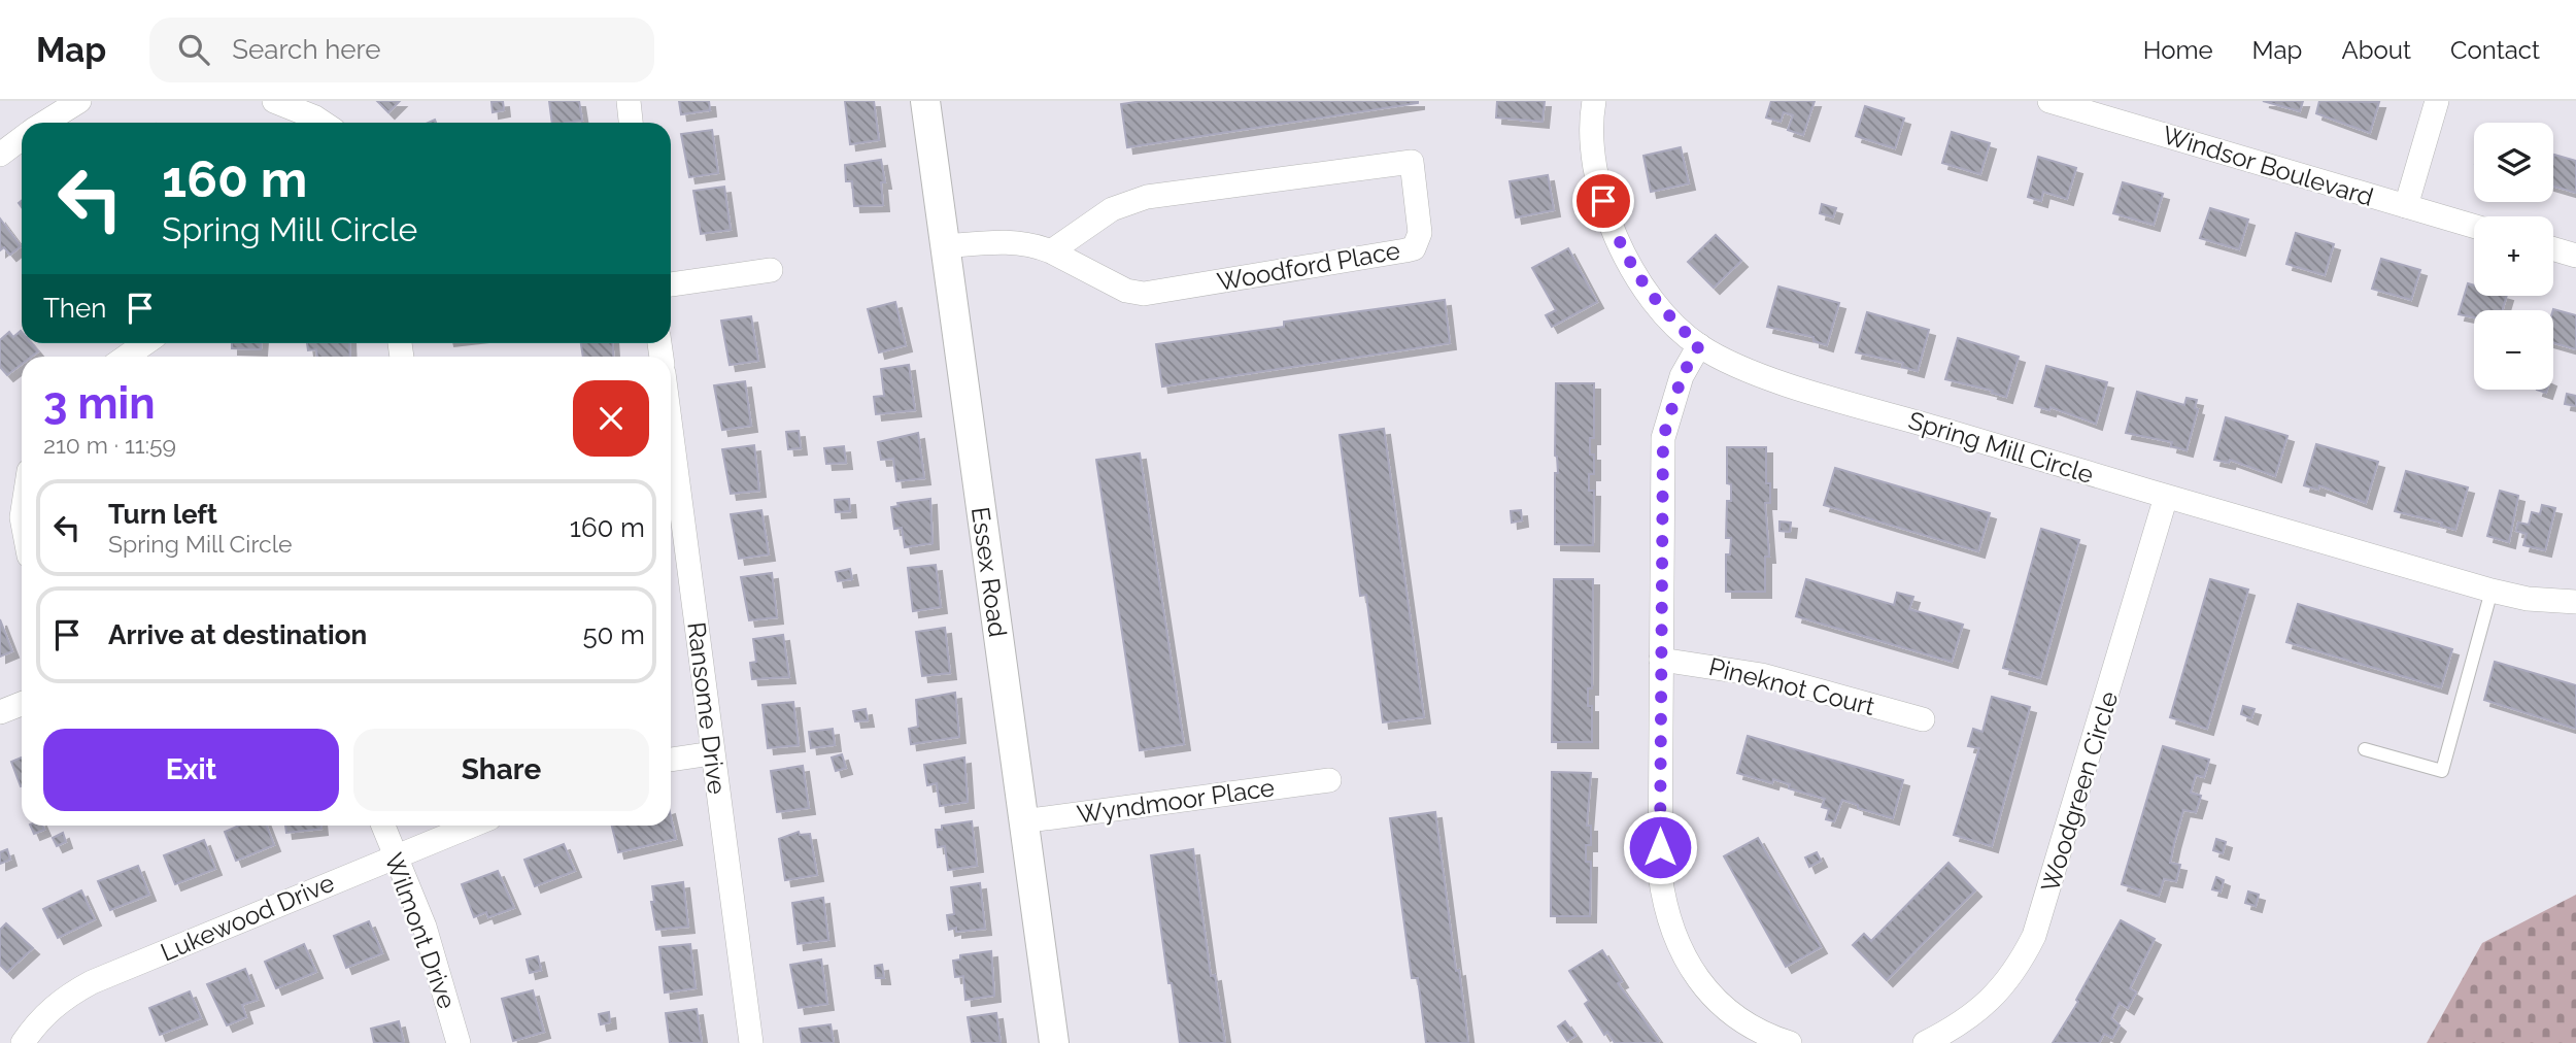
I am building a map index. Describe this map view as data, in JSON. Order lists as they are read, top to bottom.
{
  "streets": {
    "street": [
      "Windsor Boulevard",
      "Woodford Place",
      "Spring Mill Circle",
      "Essex Road",
      "Pineknot Court",
      "Ransome Drive",
      "Woodgreen Circle",
      "Wyndmoor Place",
      "Lukewood Drive",
      "Wilmont Drive"
    ]
  },
  "crossings": [
    ["Woodford Place", "Essex Road"],
    ["Spring Mill Circle", "Woodgreen Circle"],
    ["Essex Road", "Wyndmoor Place"],
    ["Lukewood Drive", "Wilmont Drive"]
  ],
  "page": {
    "header": "Map",
    "search": "Search here",
    "nav": [
      "Home",
      "Map",
      "About",
      "Contact"
    ],
    "map_buttons": ["+", "−"],
    "turn": ["160 m", "Spring Mill Circle"],
    "then": "Then",
    "heading": ["3 min", "210 m · 11:59"],
    "list": [
      {
        "name": "Turn left",
        "note": "Spring Mill Circle",
        "value": "160 m"
      },
      {
        "name": "Arrive at destination",
        "value": "50 m"
      }
    ],
    "buttons": ["Exit", "Share"]
  }
}
